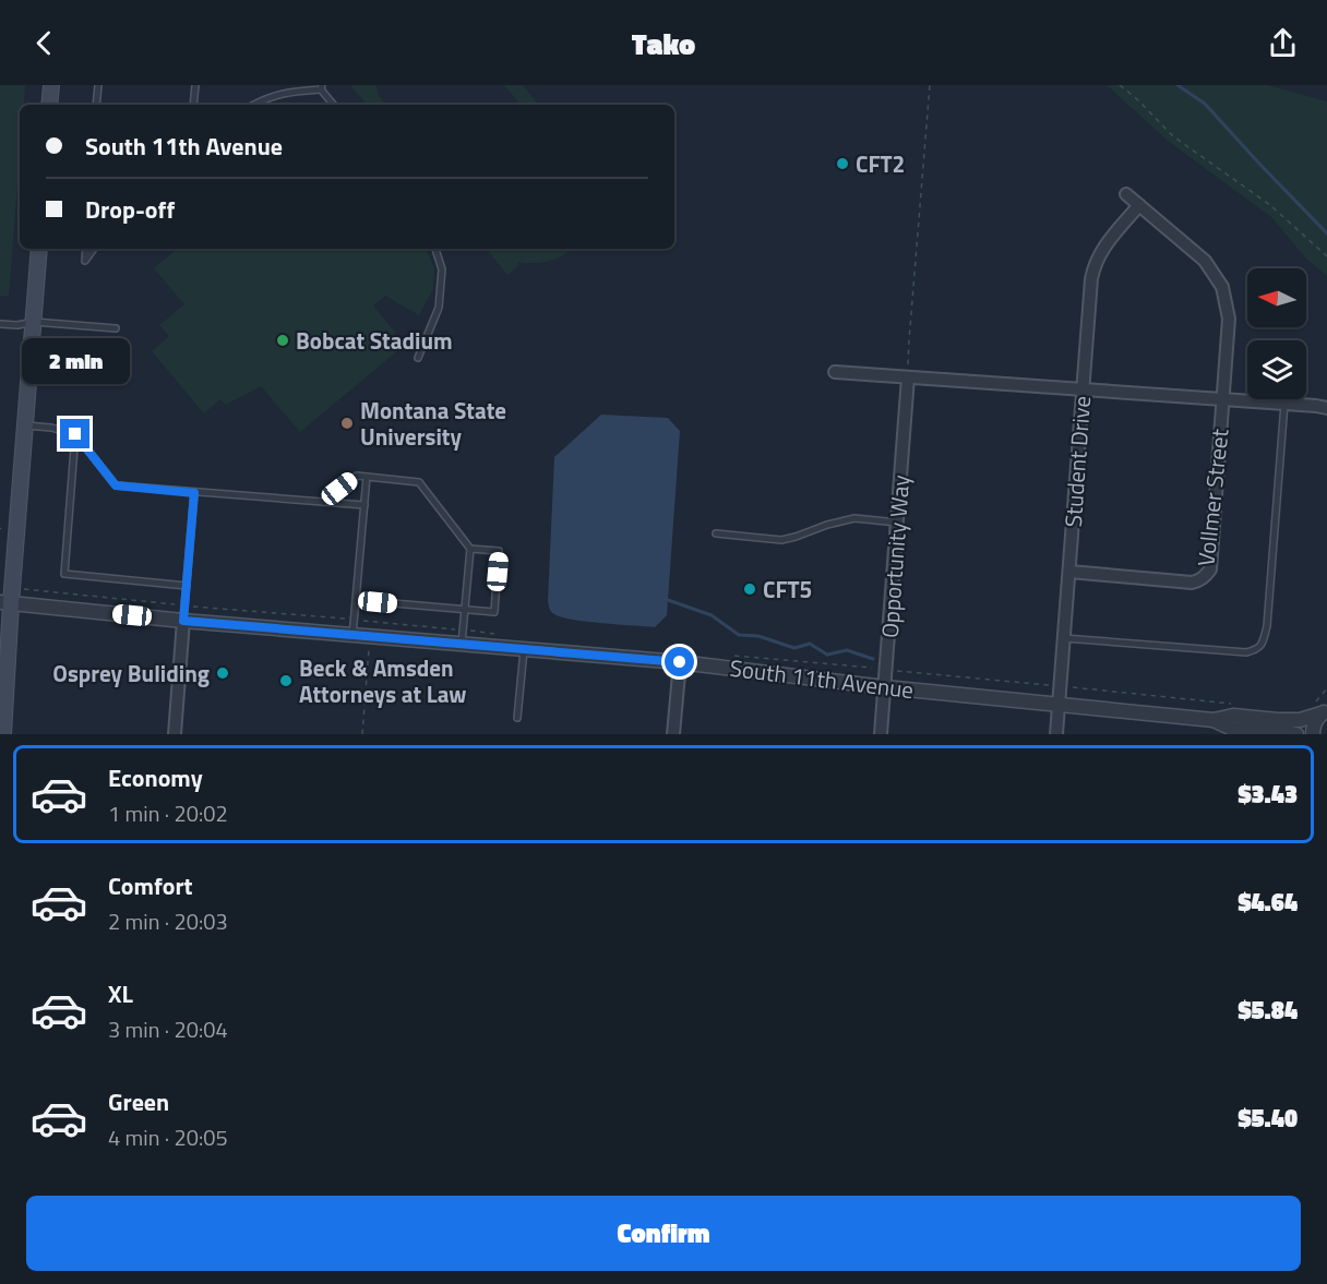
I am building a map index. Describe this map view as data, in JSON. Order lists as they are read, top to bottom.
{
  "streets": {
    "street": [
      "Student Drive",
      "Vollmer Street",
      "Opportunity Way",
      "South 11th Avenue"
    ]
  },
  "crossings": [
    ["Student Drive", "Vollmer Street"],
    ["Student Drive", "South 11th Avenue"],
    ["Opportunity Way", "South 11th Avenue"]
  ],
  "places": [
    "CFT2",
    "Bobcat Stadium",
    "Montana State University",
    "CFT5",
    "Osprey Buliding",
    "Beck & Amsden Attorneys at Law"
  ],
  "north": "left",
  "page": {
    "header": "Tako",
    "banner": ["South 11th Avenue", "Drop-off"],
    "bubble": "2 min",
    "list": [
      {
        "name": "Economy",
        "note": "1 min · 20:02",
        "value": "$3.43"
      },
      {
        "name": "Comfort",
        "note": "2 min · 20:03",
        "value": "$4.64"
      },
      {
        "name": "XL",
        "note": "3 min · 20:04",
        "value": "$5.84"
      },
      {
        "name": "Green",
        "note": "4 min · 20:05",
        "value": "$5.40"
      }
    ],
    "buttons": "Confirm"
  }
}
